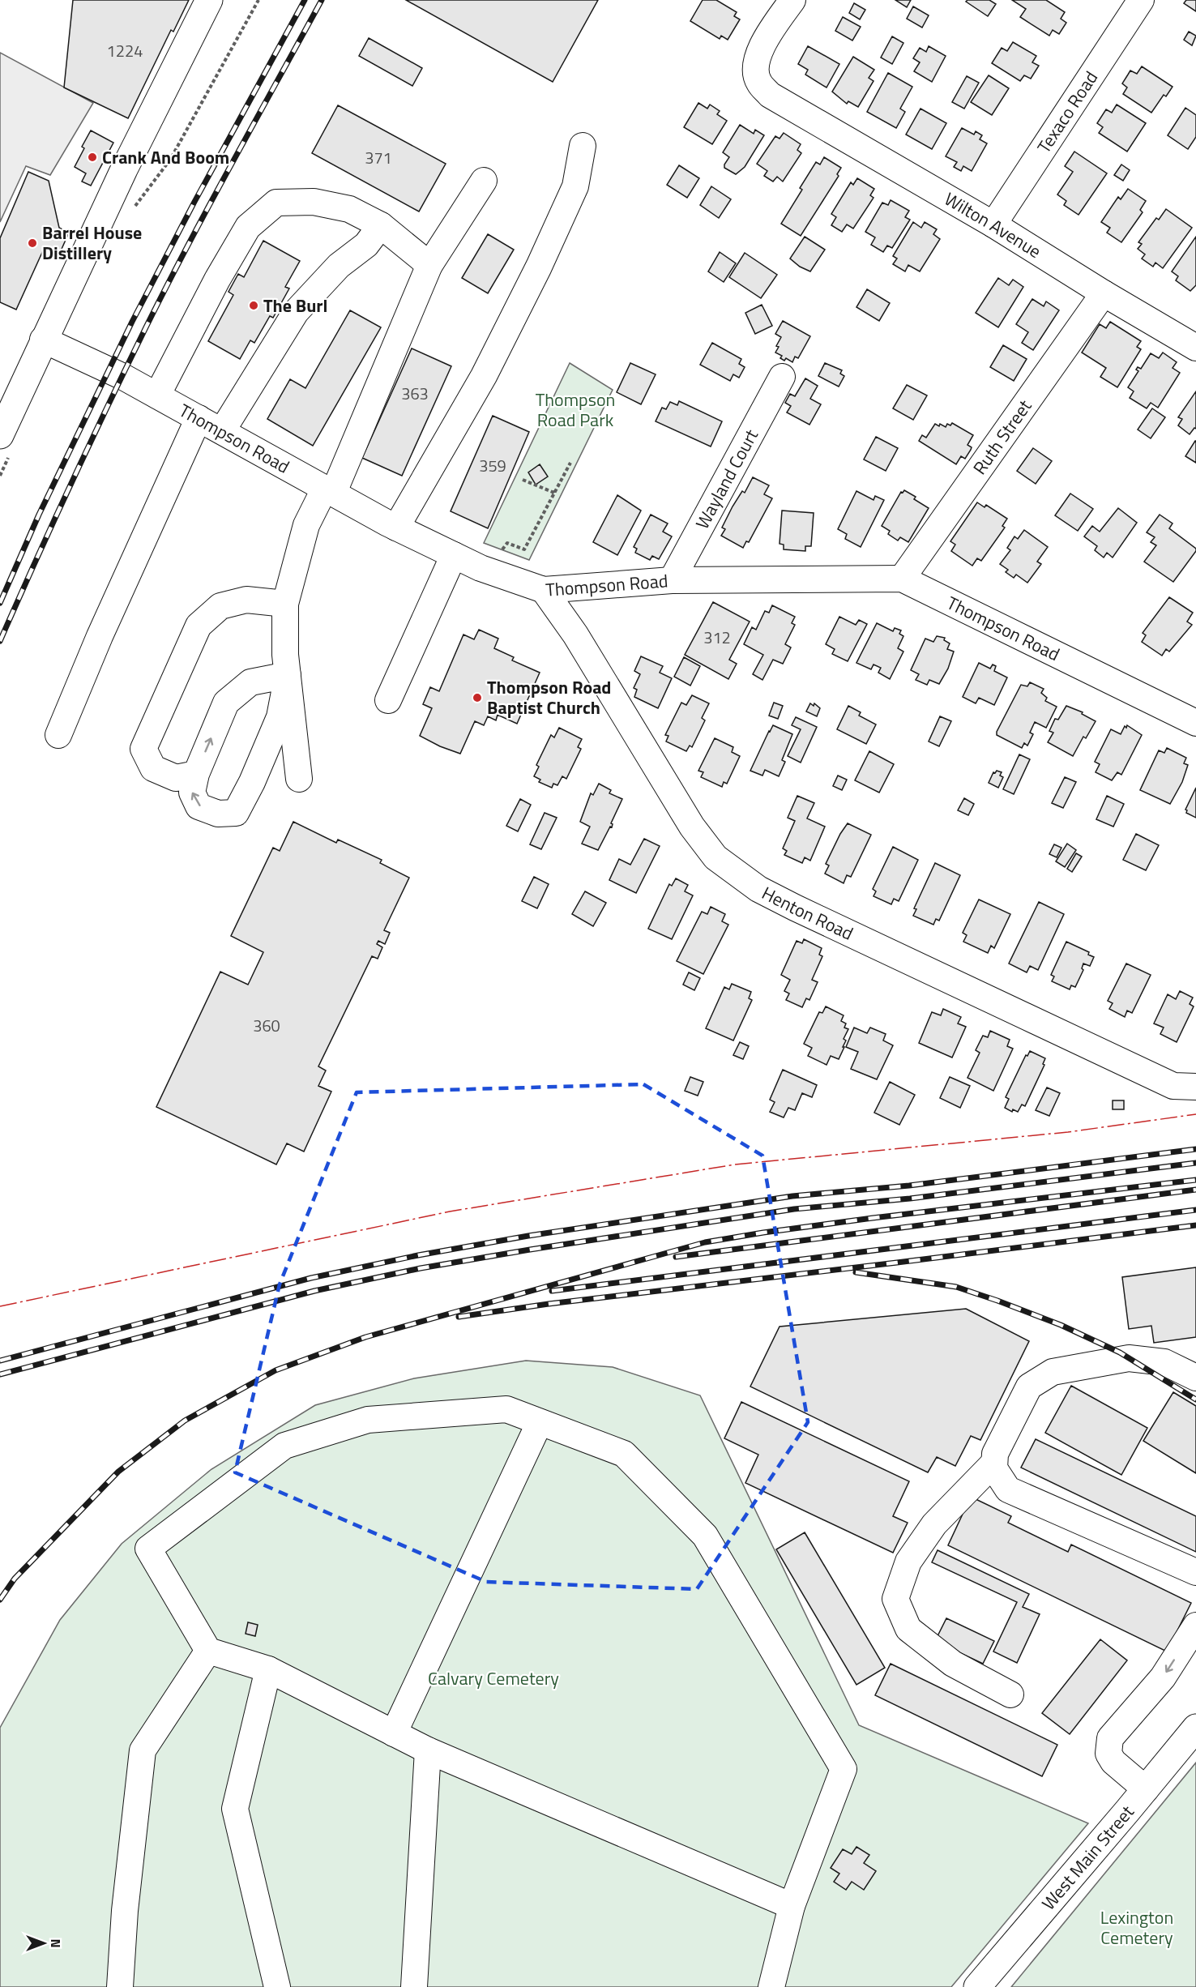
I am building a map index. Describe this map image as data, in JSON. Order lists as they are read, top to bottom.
{
  "streets": {
    "main road": ["West Main Street"],
    "street": [
      "Texaco Road",
      "Wilton Avenue",
      "Ruth Street",
      "Thompson Road",
      "Wayland Court",
      "Henton Road"
    ]
  },
  "crossings": [
    ["Texaco Road", "Wilton Avenue"],
    ["Wilton Avenue", "Ruth Street"],
    ["Ruth Street", "Thompson Road"],
    ["Thompson Road", "Wayland Court"],
    ["Thompson Road", "Henton Road"]
  ],
  "parks": ["Thompson Road Park", "Calvary Cemetery", "Lexington Cemetery"],
  "places": [
    "Crank And Boom",
    "Barrel House Distillery",
    "The Burl",
    "Thompson Road Baptist Church"
  ],
  "house_numbers": [
    "1224",
    "371",
    "363",
    "359",
    "312",
    "360"
  ],
  "north": "right"
}
